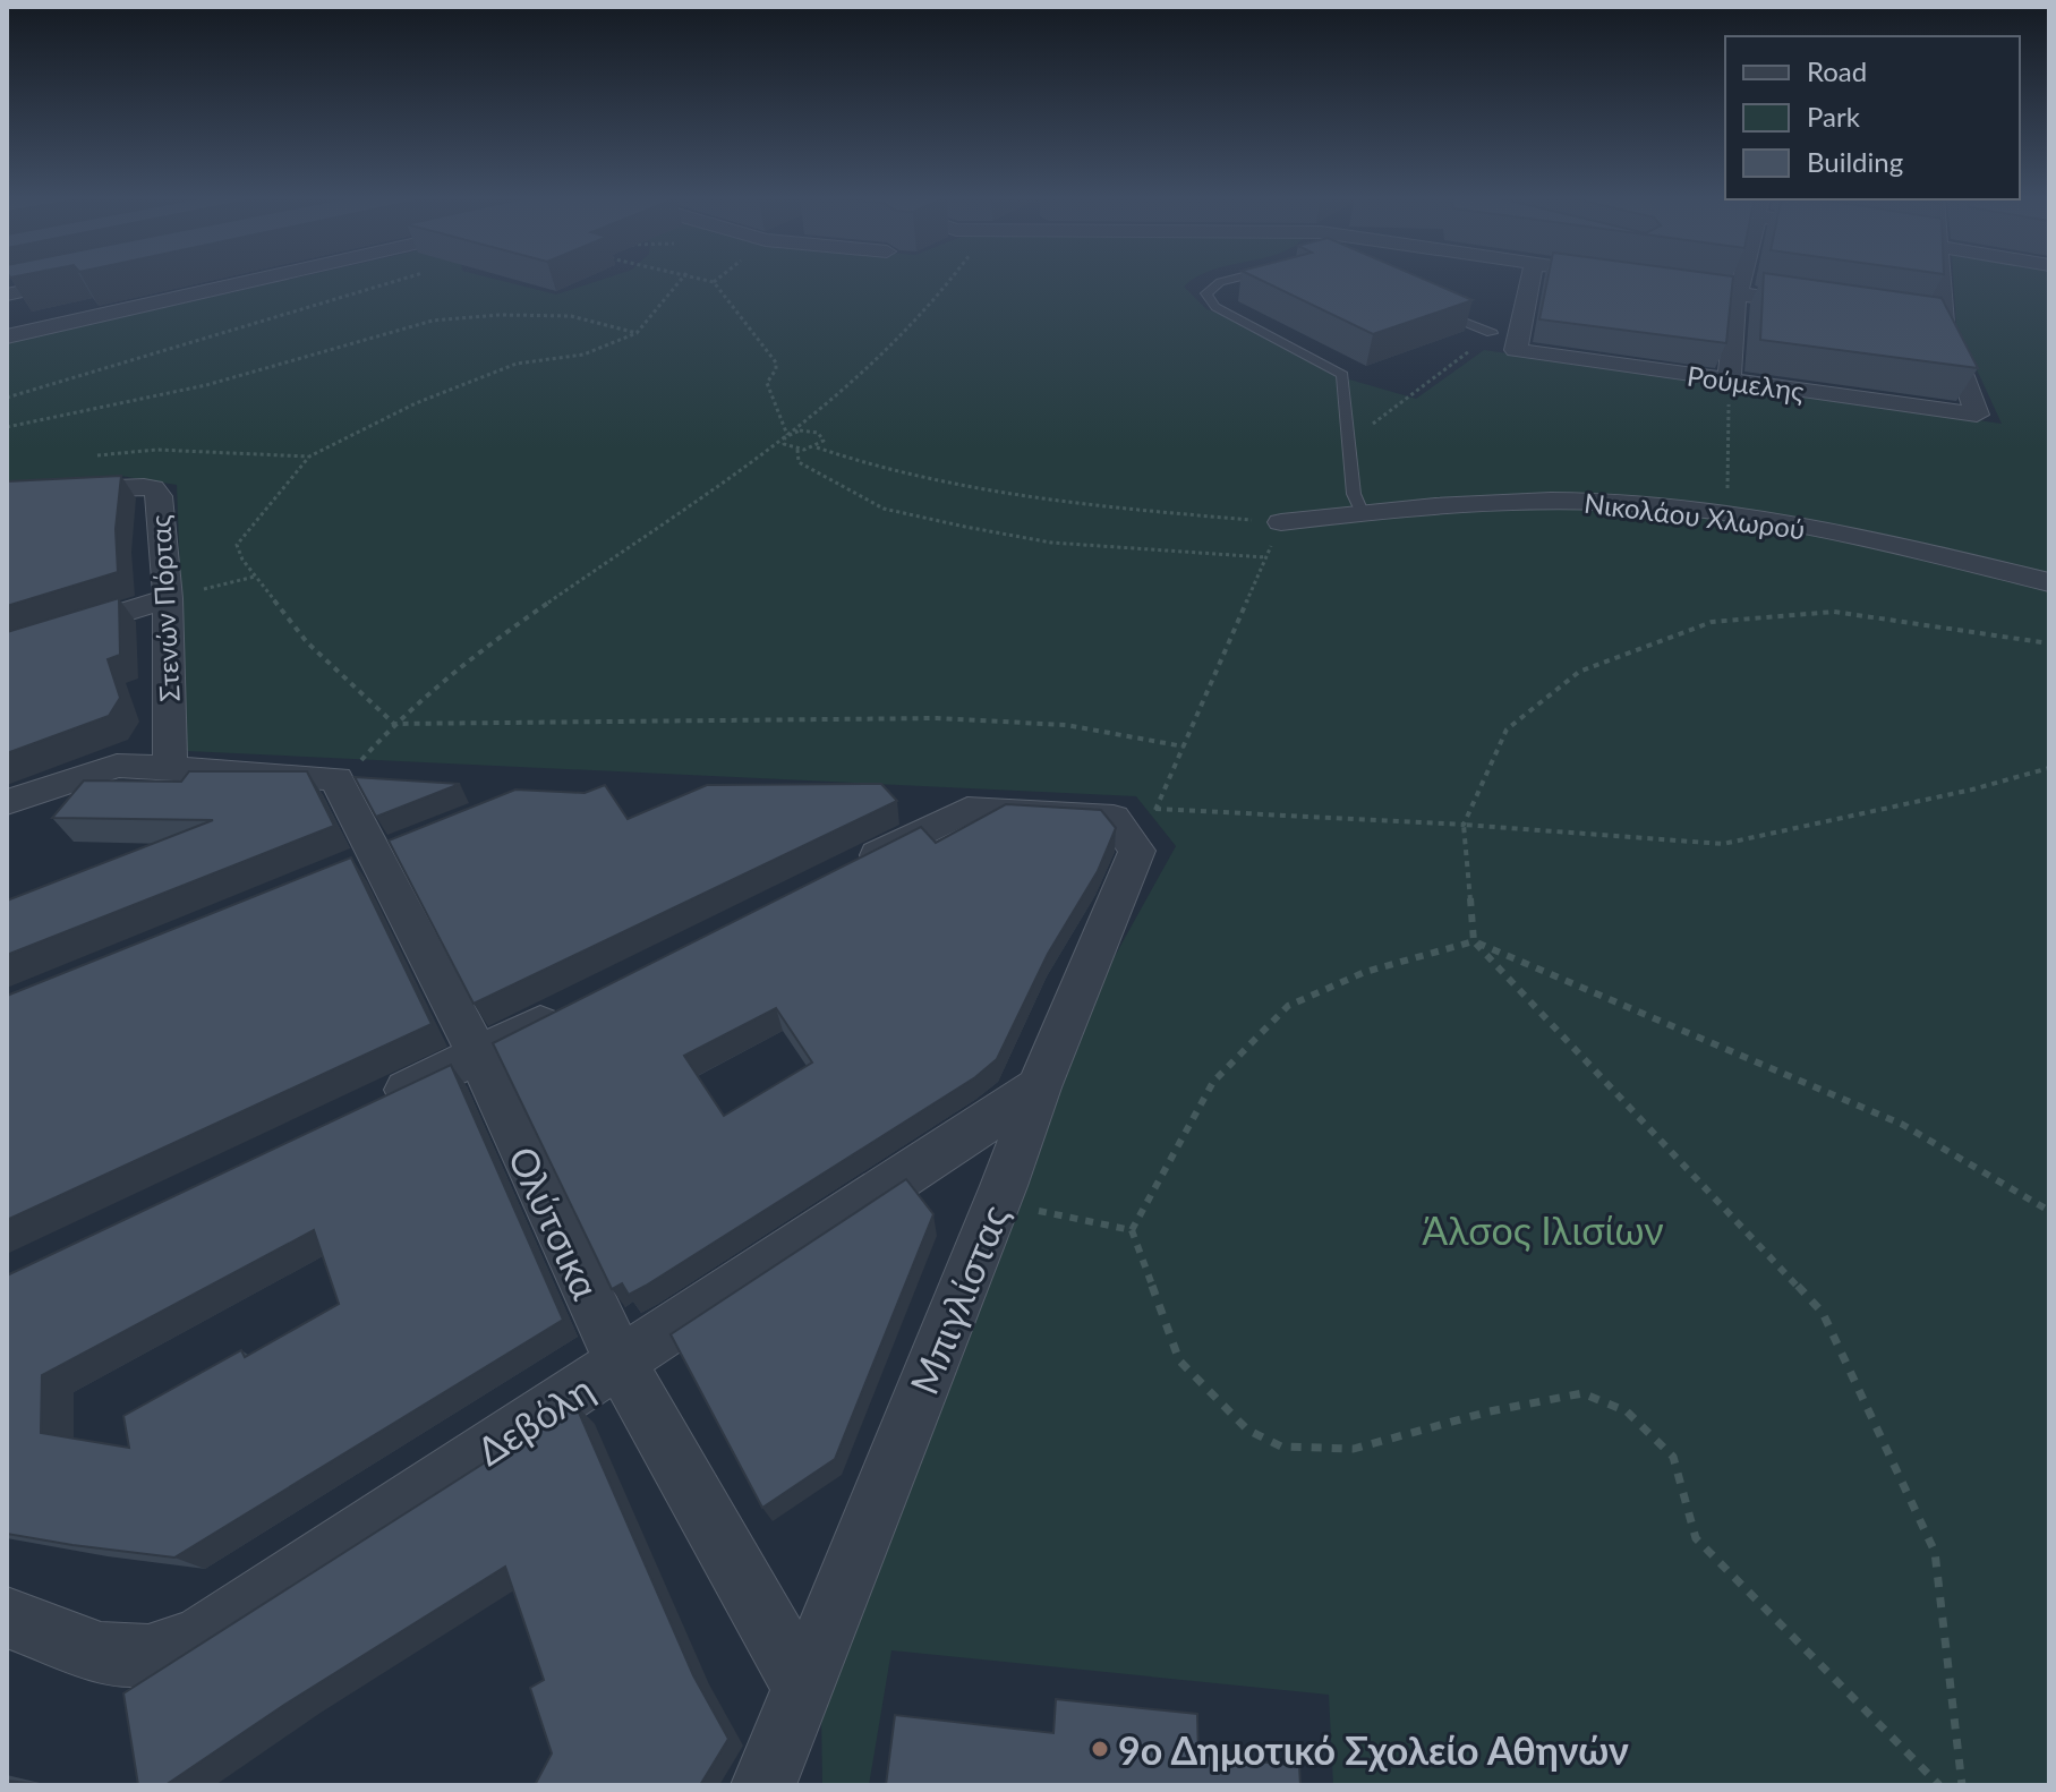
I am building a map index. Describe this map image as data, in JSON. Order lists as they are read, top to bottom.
{
  "streets": {
    "street": [
      "Ρούμελης",
      "Νικολάου Χλωρού",
      "Στενών Πόρτας",
      "Ολύτσικα",
      "Μπιγλίστας",
      "Δεβόλη"
    ]
  },
  "crossings": [
    ["Ολύτσικα", "Μπιγλίστας"],
    ["Ολύτσικα", "Δεβόλη"],
    ["Μπιγλίστας", "Δεβόλη"]
  ],
  "parks": ["Άλσος Ιλισίων"],
  "places": ["9ο Δημοτικό Σχολείο Αθηνών"],
  "legend": ["Road", "Park", "Building"]
}
